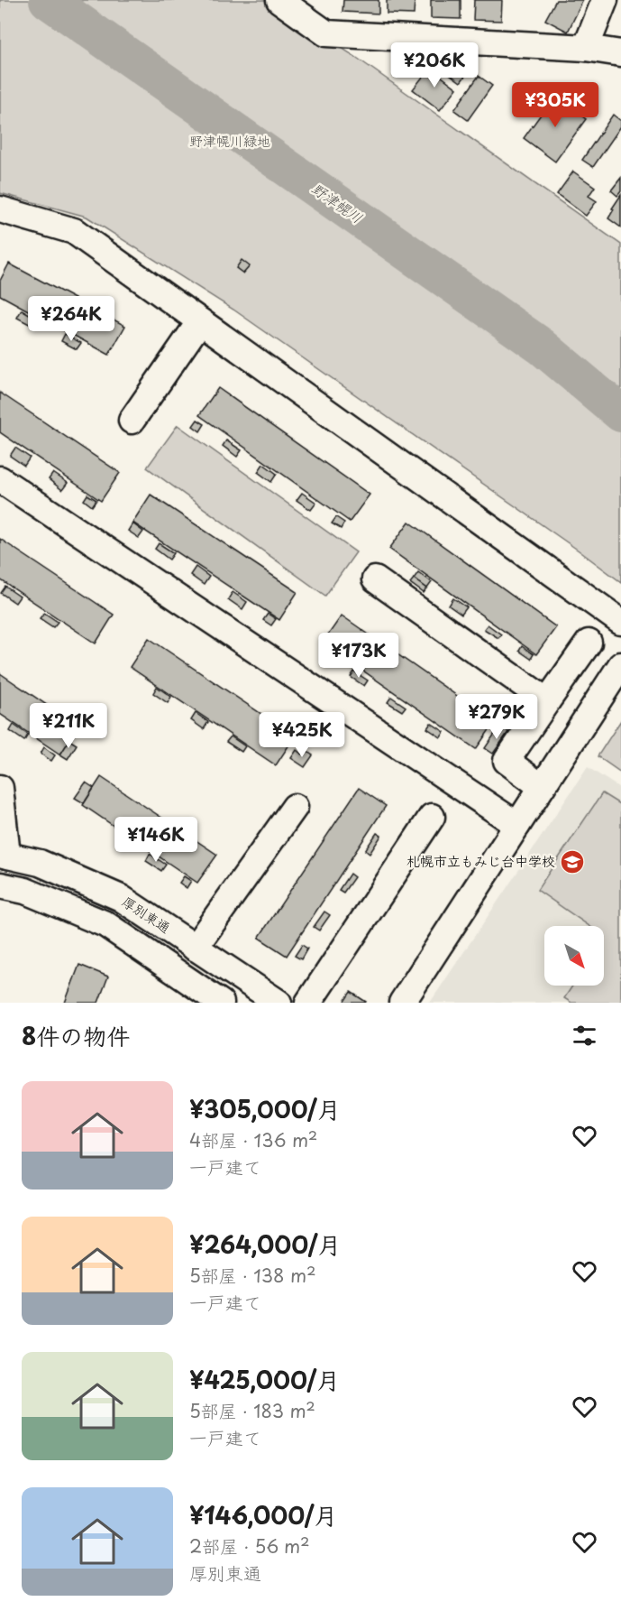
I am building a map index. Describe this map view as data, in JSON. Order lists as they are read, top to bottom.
{
  "streets": {
    "street": ["厚別東通"]
  },
  "water": ["野津幌川"],
  "parks": ["野津幌川緑地"],
  "places": {
    "school or university": ["札幌市立もみじ台中学校"]
  },
  "north": "bottom right",
  "page": {
    "price": [
      "¥206K",
      "¥305K",
      "¥264K",
      "¥173K",
      "¥279K",
      "¥211K",
      "¥425K",
      "¥146K"
    ],
    "heading": "8件の物件",
    "list": [
      {
        "name": "¥305,000/月",
        "note": "4部屋 · 136 m² · 一戸建て"
      },
      {
        "name": "¥264,000/月",
        "note": "5部屋 · 138 m² · 一戸建て"
      },
      {
        "name": "¥425,000/月",
        "note": "5部屋 · 183 m² · 一戸建て"
      },
      {
        "name": "¥146,000/月",
        "note": "2部屋 · 56 m² · 厚別東通"
      }
    ]
  }
}
